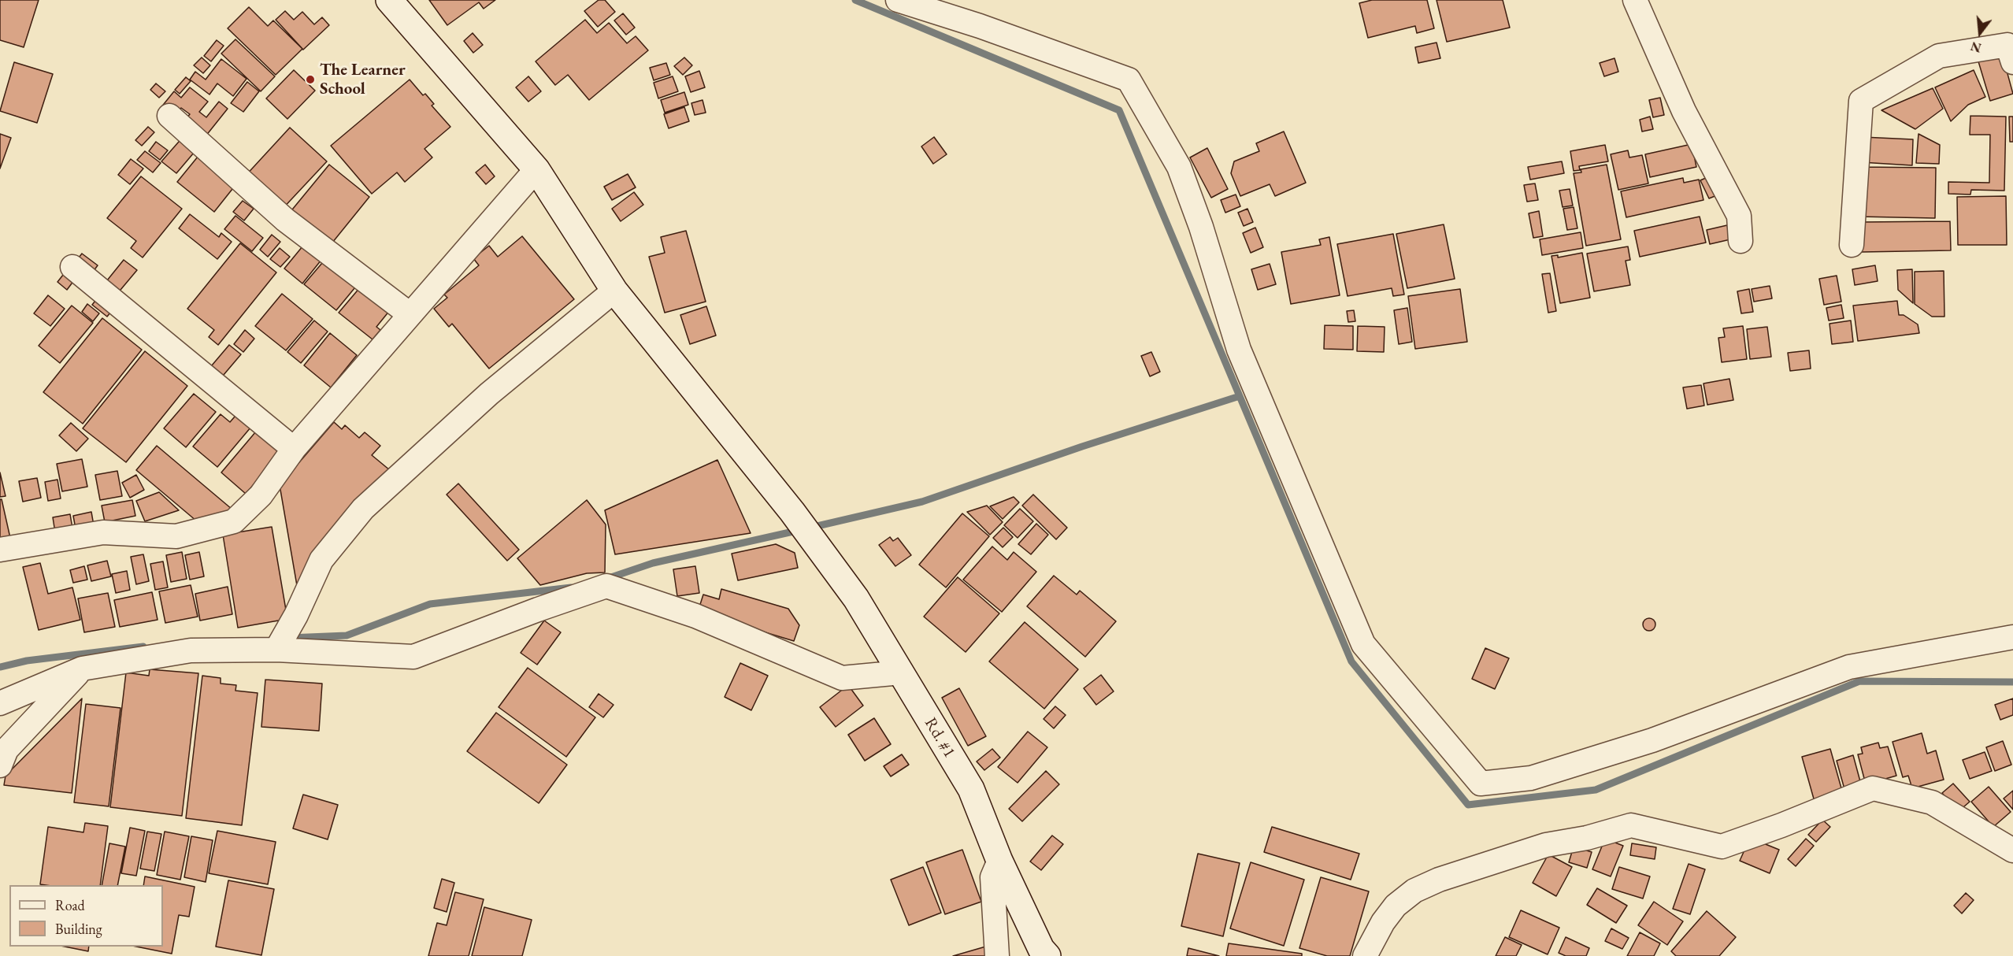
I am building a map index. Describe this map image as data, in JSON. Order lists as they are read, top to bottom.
{
  "streets": {
    "main road": ["Rd. #1"]
  },
  "places": ["The Learner School"],
  "legend": ["Road", "Building"],
  "north": "bottom"
}
